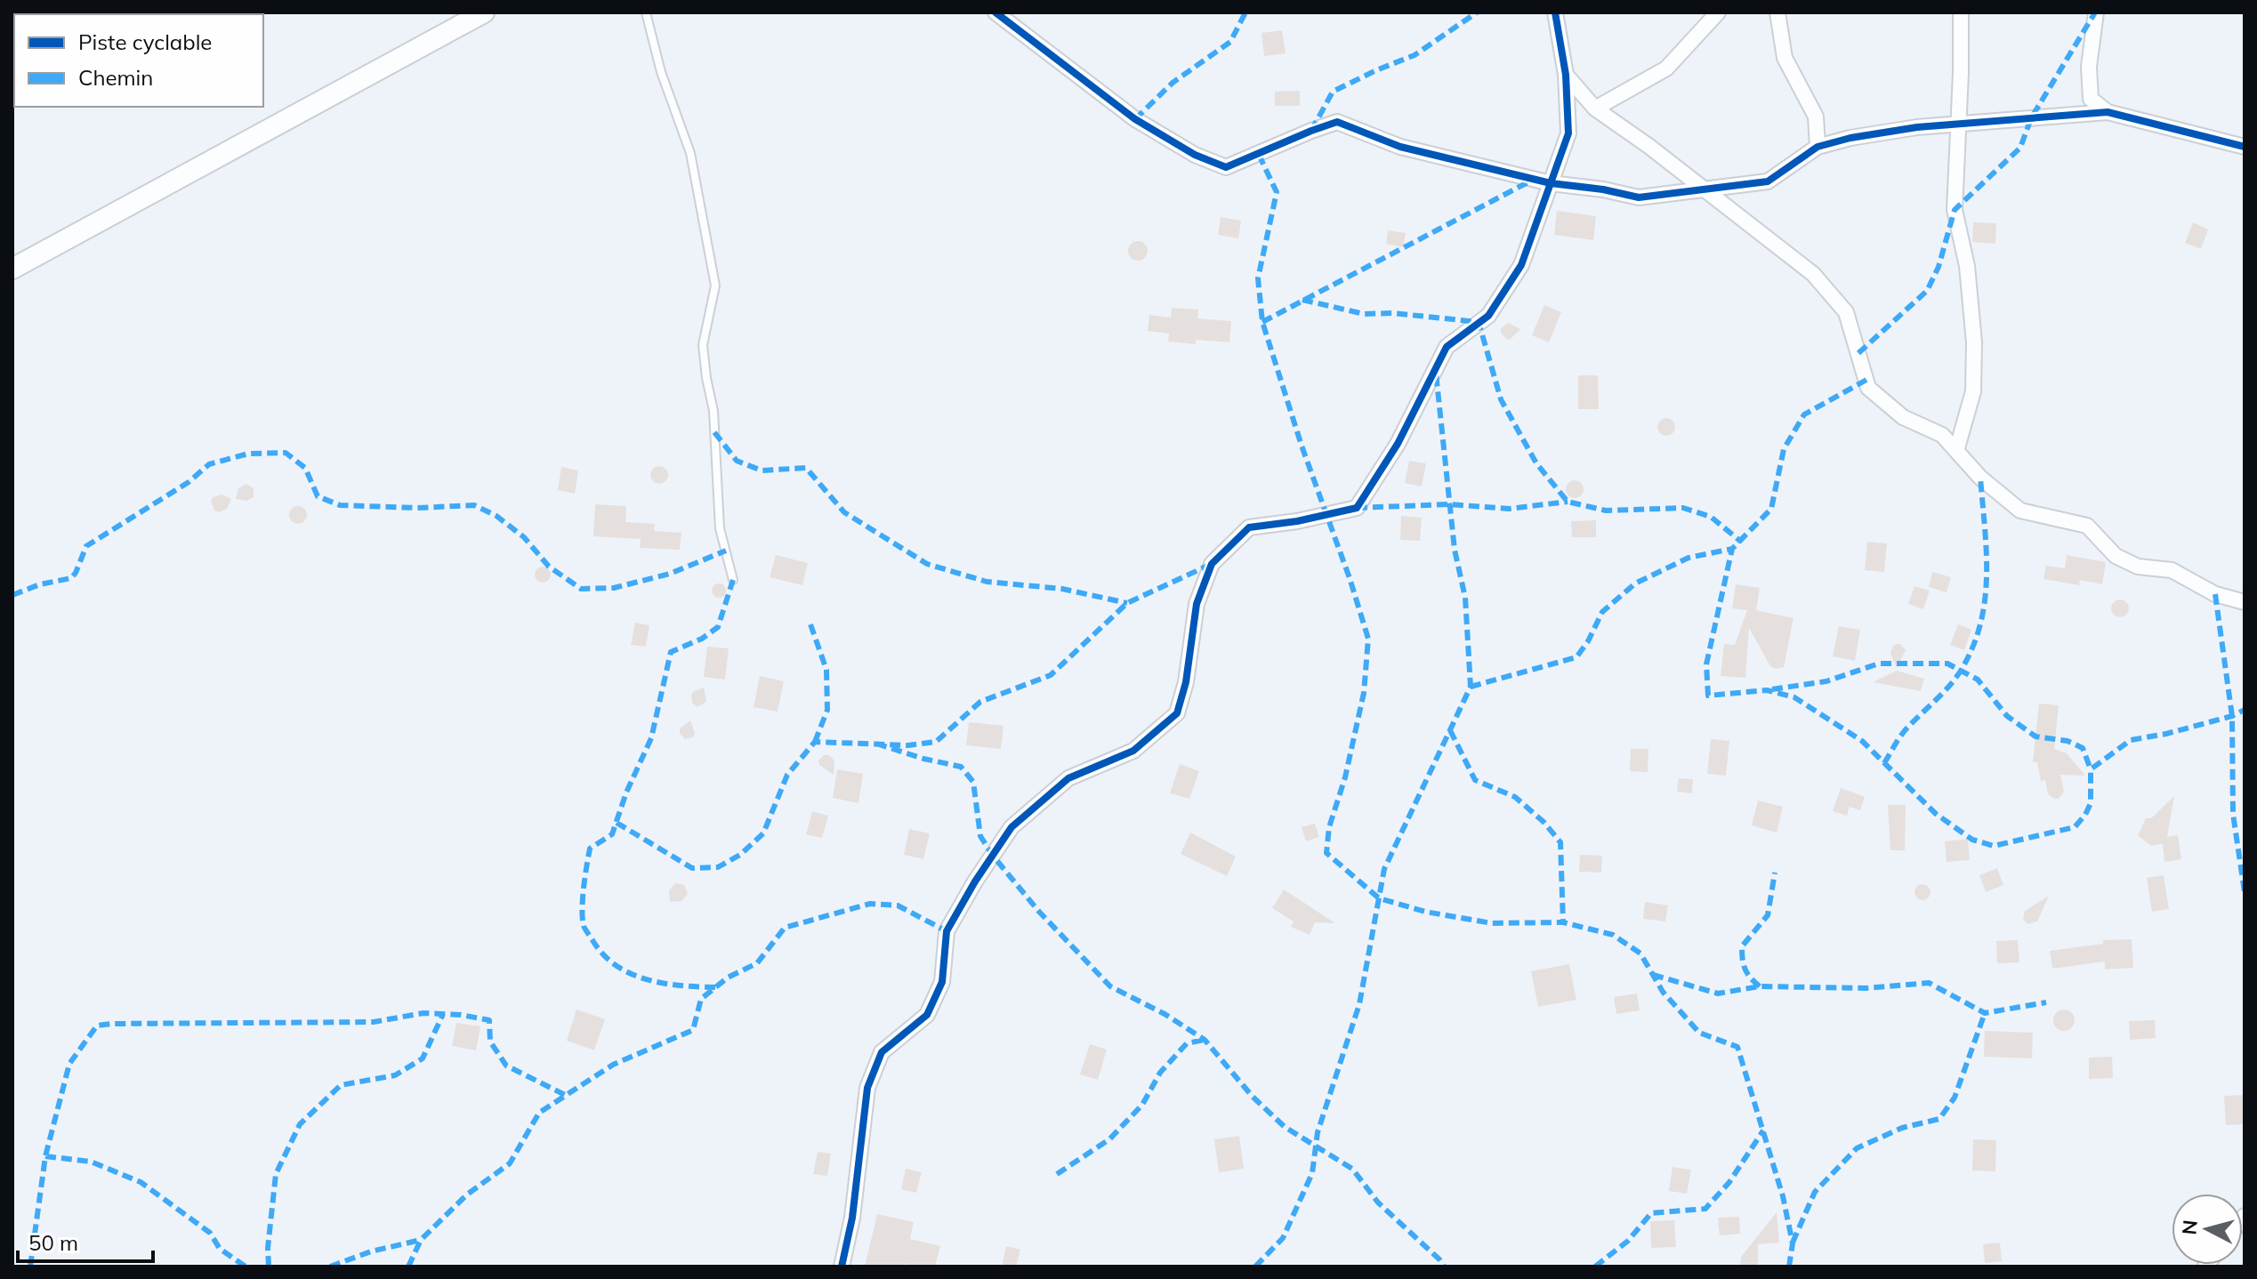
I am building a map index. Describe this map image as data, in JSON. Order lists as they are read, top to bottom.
{
  "legend": ["Piste cyclable", "Chemin"],
  "scale_bar": "50 m",
  "north": "left"
}
